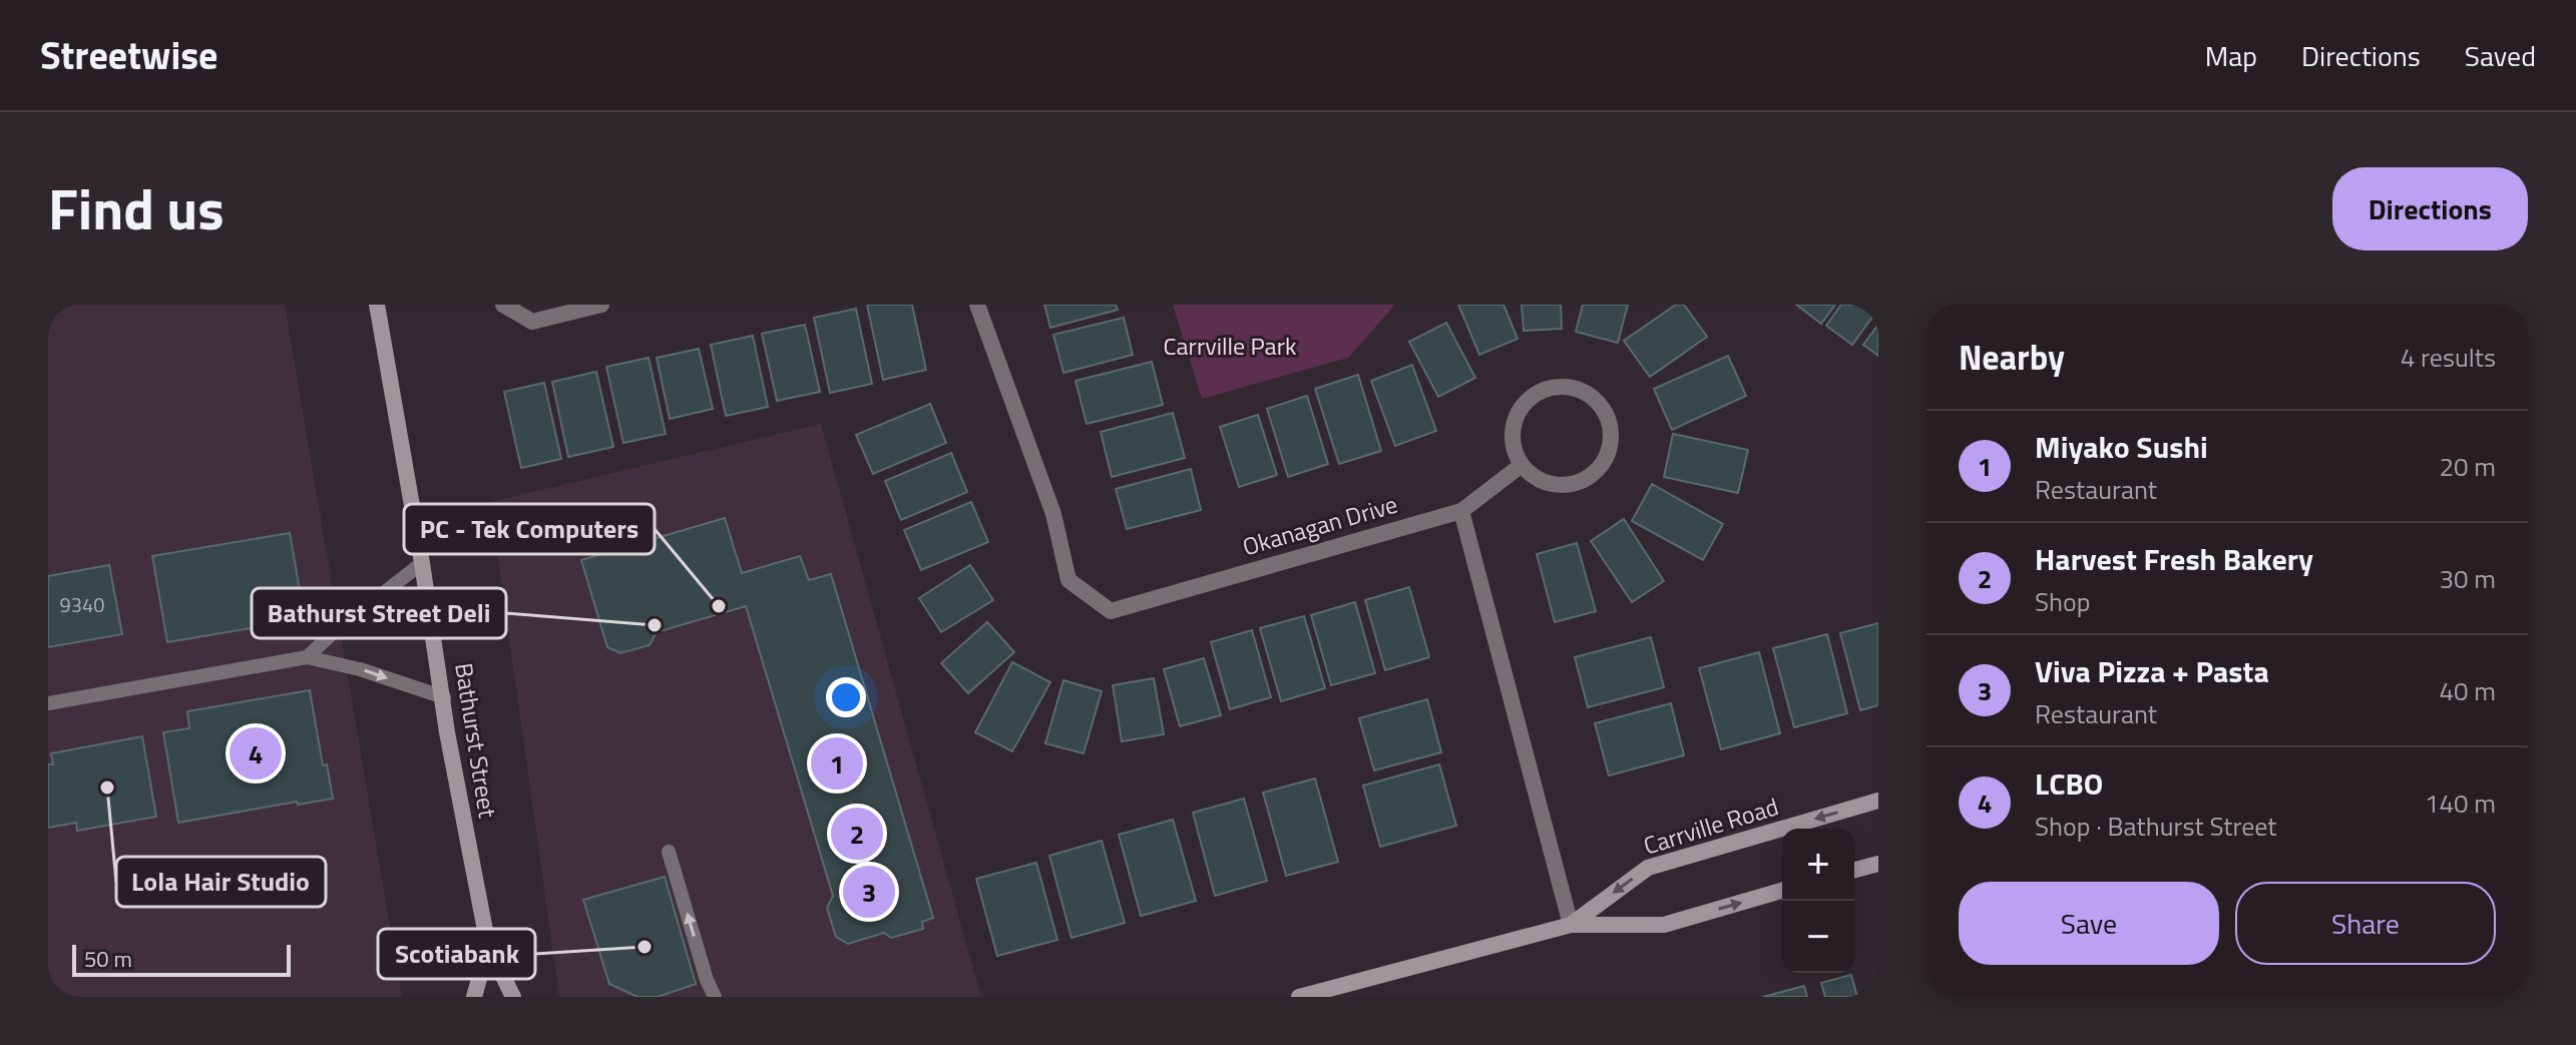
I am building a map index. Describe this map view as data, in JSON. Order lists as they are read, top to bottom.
{
  "streets": {
    "main road": ["Bathurst Street", "Carrville Road"],
    "street": ["Okanagan Drive"]
  },
  "parks": ["Carrville Park"],
  "places": [
    "PC - Tek Computers",
    "Bathurst Street Deli",
    "Lola Hair Studio",
    "Scotiabank"
  ],
  "house_numbers": ["9340"],
  "scale_bar": "50 m",
  "page": {
    "header": "Streetwise",
    "nav": ["Map", "Directions", "Saved"],
    "title": "Find us",
    "buttons": [
      "Directions",
      ["Save", "Share"]
    ],
    "heading": ["Nearby", "4 results"],
    "list": [
      {
        "mark": "1",
        "name": "Miyako Sushi",
        "note": "Restaurant",
        "value": "20 m"
      },
      {
        "mark": "2",
        "name": "Harvest Fresh Bakery",
        "note": "Shop",
        "value": "30 m"
      },
      {
        "mark": "3",
        "name": "Viva Pizza + Pasta",
        "note": "Restaurant",
        "value": "40 m"
      },
      {
        "mark": "4",
        "name": "LCBO",
        "note": "Shop · Bathurst Street",
        "value": "140 m"
      }
    ],
    "pins": [
      "4",
      "1",
      "2",
      "3"
    ],
    "map_buttons": ["+", "−"],
    "scale": "50 m"
  }
}
